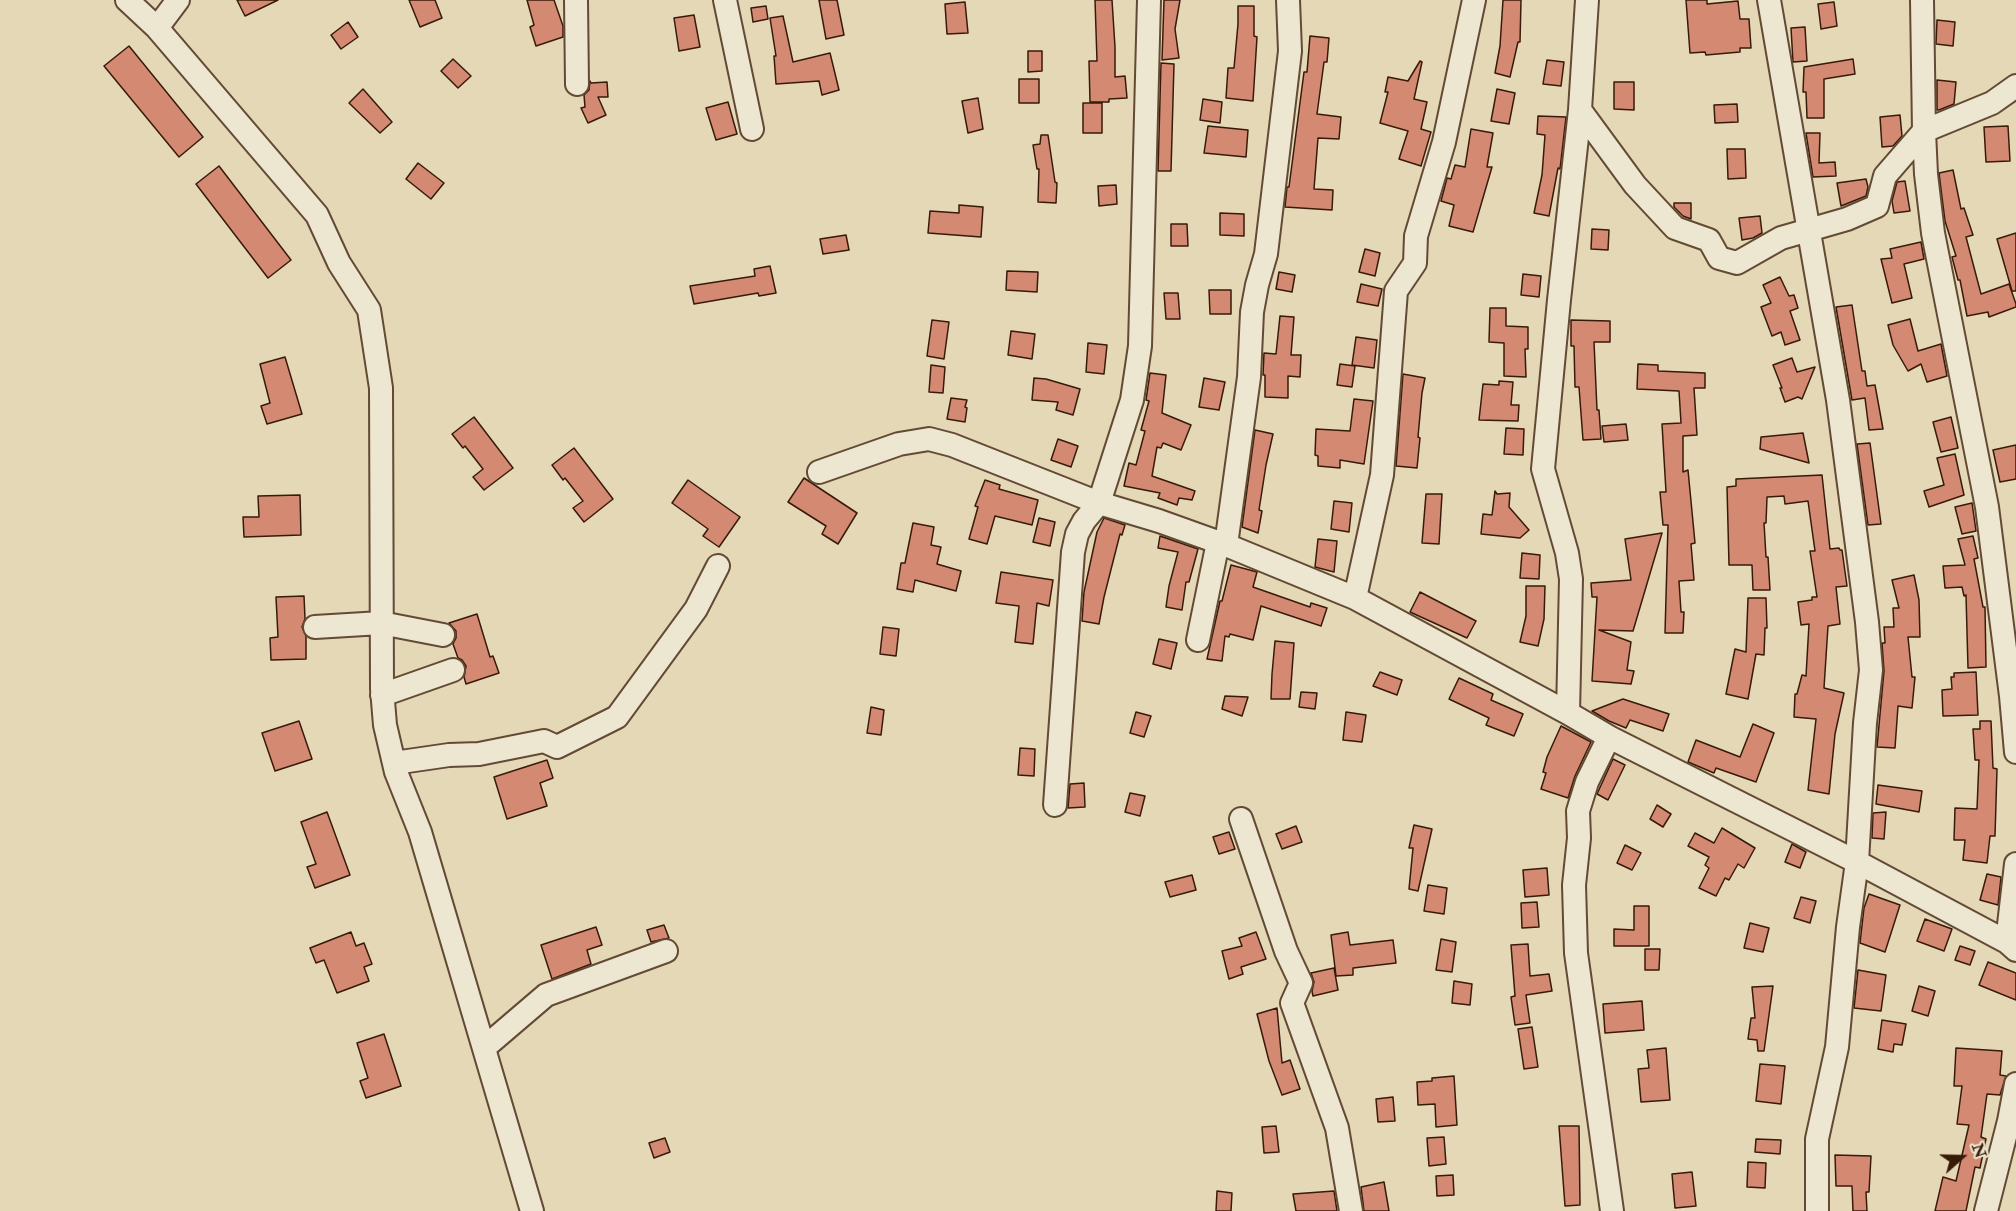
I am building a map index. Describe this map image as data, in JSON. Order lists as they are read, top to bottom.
{
  "north": "right"
}
